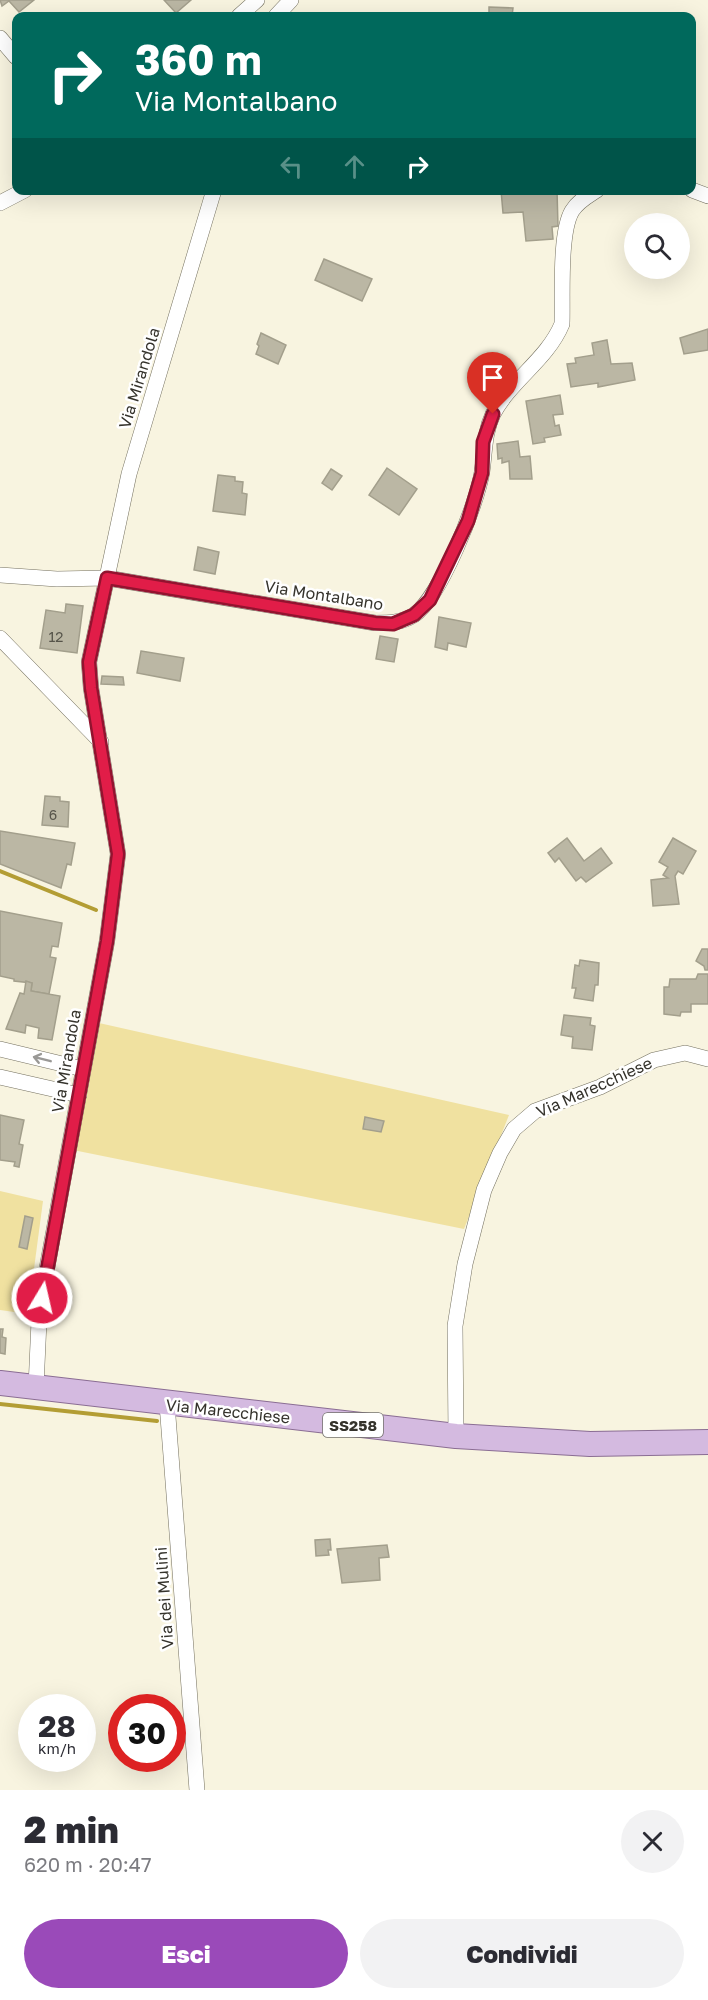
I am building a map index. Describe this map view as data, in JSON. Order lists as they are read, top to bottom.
{
  "streets": {
    "main road": ["Via Marecchiese", "SS258"],
    "street": ["Via Mirandola", "Via Montalbano", "Via dei Mulini"]
  },
  "crossings": [
    ["Via Mirandola", "Via Montalbano"],
    ["Via Mirandola", "Via Marecchiese"],
    ["Via Marecchiese", "Via dei Mulini"]
  ],
  "house_numbers": ["12", "6"],
  "page": {
    "turn": ["360 m", "Via Montalbano"],
    "speed": "28 km/h",
    "limit": "30",
    "heading": ["2 min", "620 m · 20:47"],
    "buttons": ["Esci", "Condividi"]
  }
}
